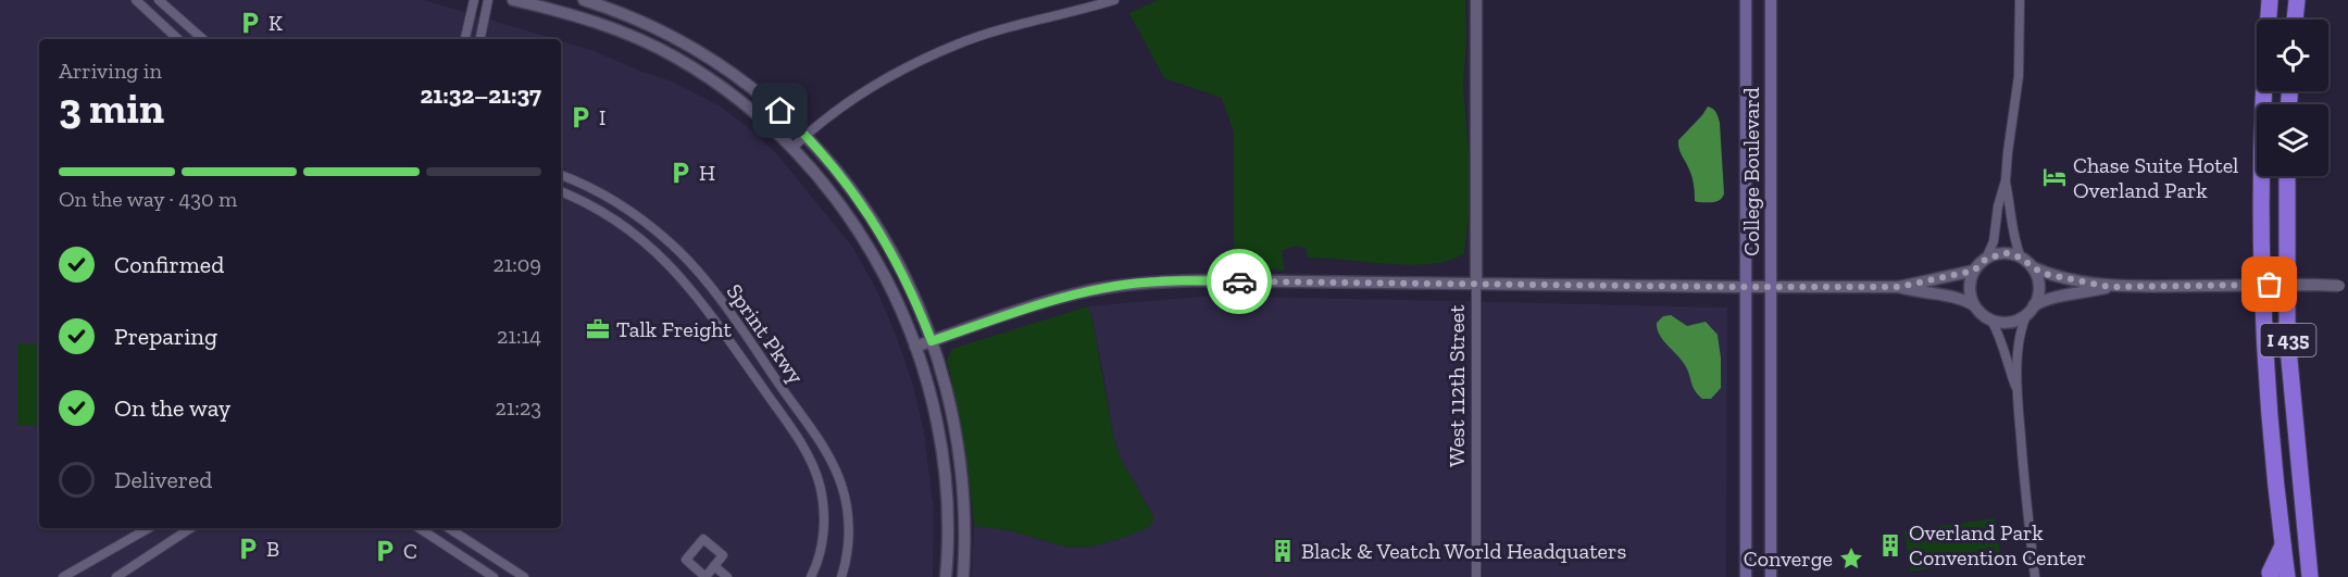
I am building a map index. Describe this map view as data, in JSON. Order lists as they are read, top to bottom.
{
  "streets": {
    "highway": ["I 435"],
    "main road": ["College Boulevard"],
    "street": ["Sprint Pkwy", "West 112th Street"]
  },
  "places": {
    "parking": [
      "K",
      "I",
      "H",
      "B",
      "C"
    ],
    "hotel": ["Chase Suite Hotel Overland Park"],
    "office": ["Talk Freight"],
    "building": ["Overland Park Convention Center", "Black & Veatch World Headquaters"],
    "place": ["Converge"]
  },
  "page": {
    "heading": ["3 min", "Arriving in", "21:32–21:37"],
    "bar": "On the way · 430 m",
    "list": [
      ["Confirmed", "21:09"],
      ["Preparing", "21:14"],
      ["On the way", "21:23"],
      "Delivered"
    ]
  }
}
